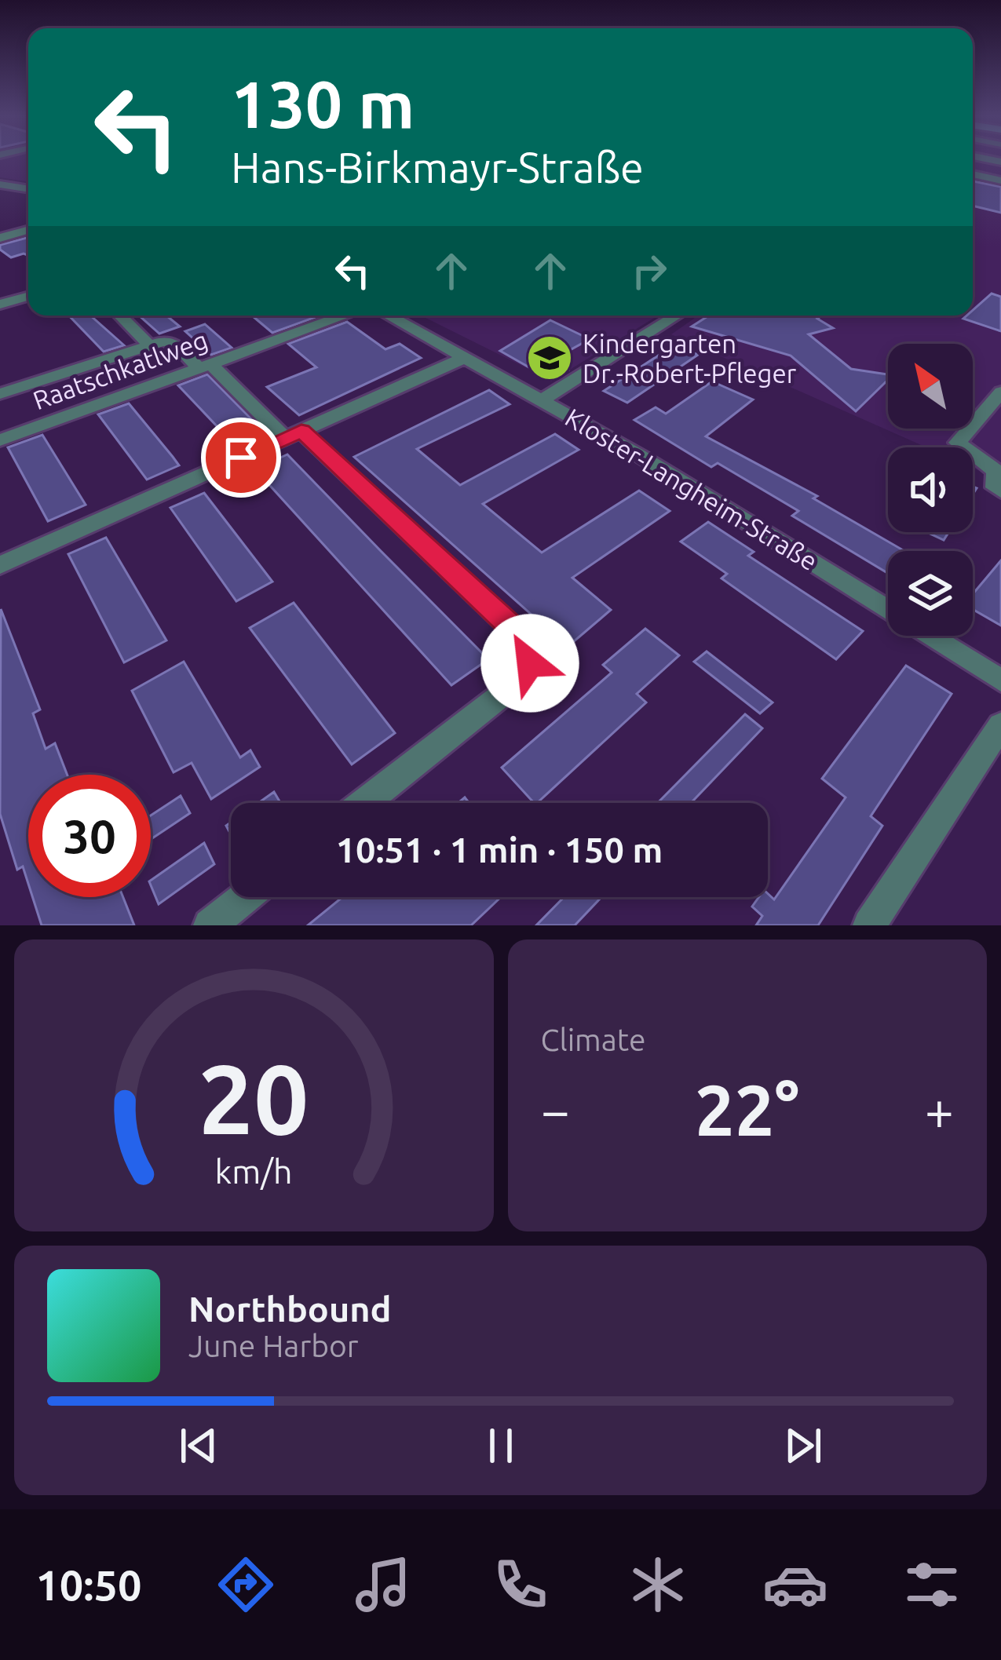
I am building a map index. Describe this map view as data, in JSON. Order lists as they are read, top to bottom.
{
  "streets": {
    "street": ["Raatschkatlweg", "Kloster-Langheim-Straße"]
  },
  "places": {
    "school or university": ["Kindergarten Dr.-Robert-Pfleger"]
  },
  "north": "top left",
  "page": {
    "turn": ["130 m", "Hans-Birkmayr-Straße"],
    "limit": "30",
    "trip": "10:51 · 1 min · 150 m",
    "tile": "Climate",
    "heat": ["−", "22°", "+"],
    "song": ["Northbound", "June Harbor"],
    "tabs": "10:50",
    "gauge": ["20", "km/h"]
  }
}
